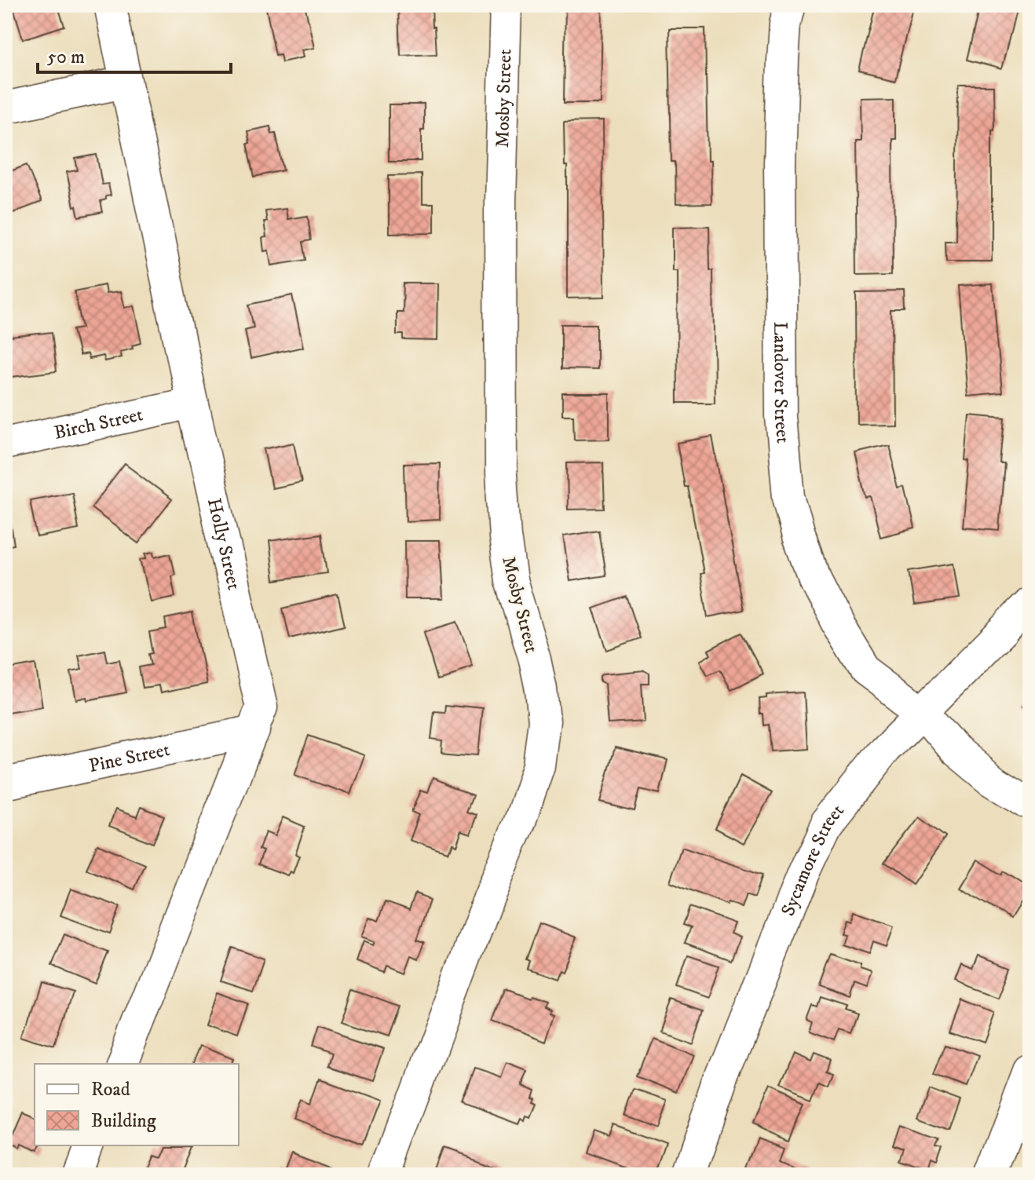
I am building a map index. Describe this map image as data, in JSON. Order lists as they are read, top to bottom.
{
  "streets": {
    "street": [
      "Mosby Street",
      "Landover Street",
      "Birch Street",
      "Holly Street",
      "Pine Street",
      "Sycamore Street"
    ]
  },
  "crossings": [
    ["Landover Street", "Sycamore Street"],
    ["Birch Street", "Holly Street"],
    ["Holly Street", "Pine Street"]
  ],
  "legend": ["Road", "Building"],
  "scale_bar": "50 m"
}
